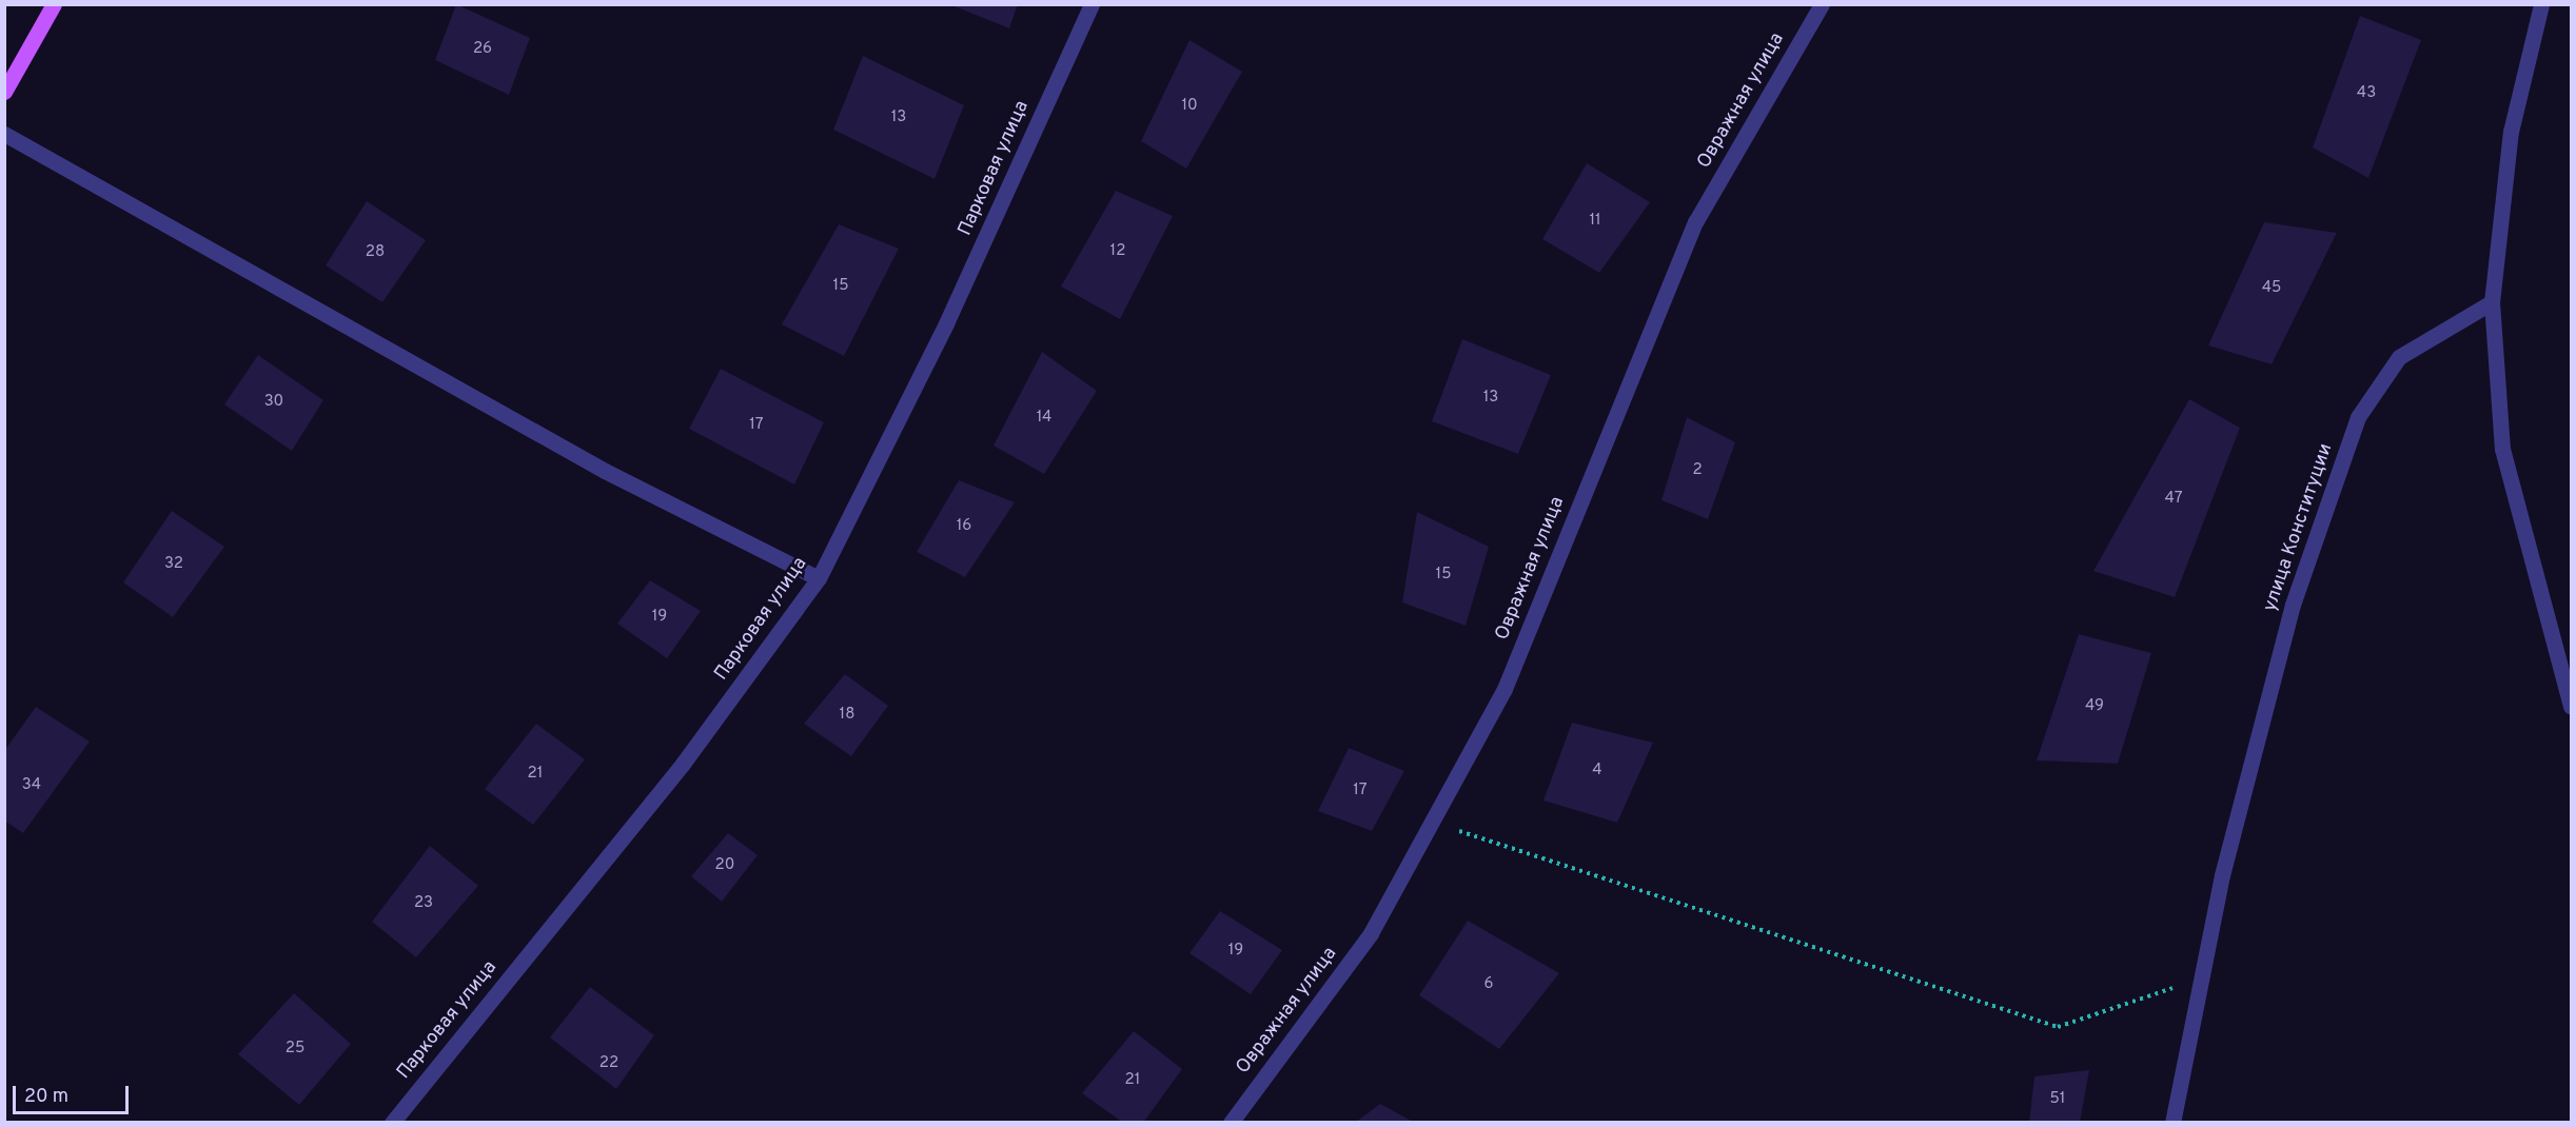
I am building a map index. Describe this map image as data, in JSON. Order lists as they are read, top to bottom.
{
  "streets": {
    "street": ["Овражная улица", "Парковая улица", "улица Конституции"]
  },
  "house_numbers": [
    "26",
    "43",
    "10",
    "13",
    "11",
    "12",
    "28",
    "15",
    "45",
    "13",
    "30",
    "14",
    "17",
    "2",
    "47",
    "16",
    "32",
    "15",
    "19",
    "49",
    "18",
    "4",
    "21",
    "34",
    "17",
    "20",
    "23",
    "19",
    "6",
    "25",
    "22",
    "21",
    "51"
  ],
  "scale_bar": "20 m"
}
